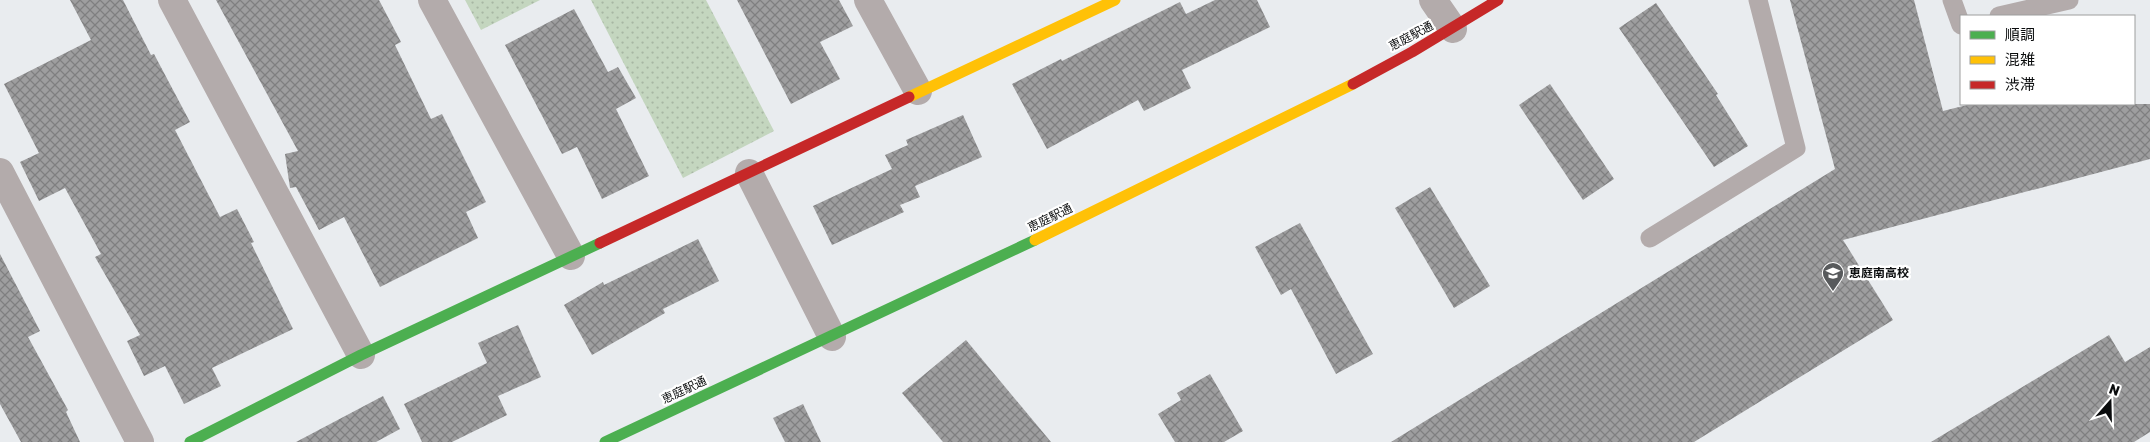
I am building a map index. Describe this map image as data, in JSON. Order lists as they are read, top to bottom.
{
  "streets": {
    "street": ["恵庭駅通"]
  },
  "places": {
    "school or university": ["恵庭南高校"]
  },
  "legend": ["順調", "混雑", "渋滞"],
  "north": "top"
}
